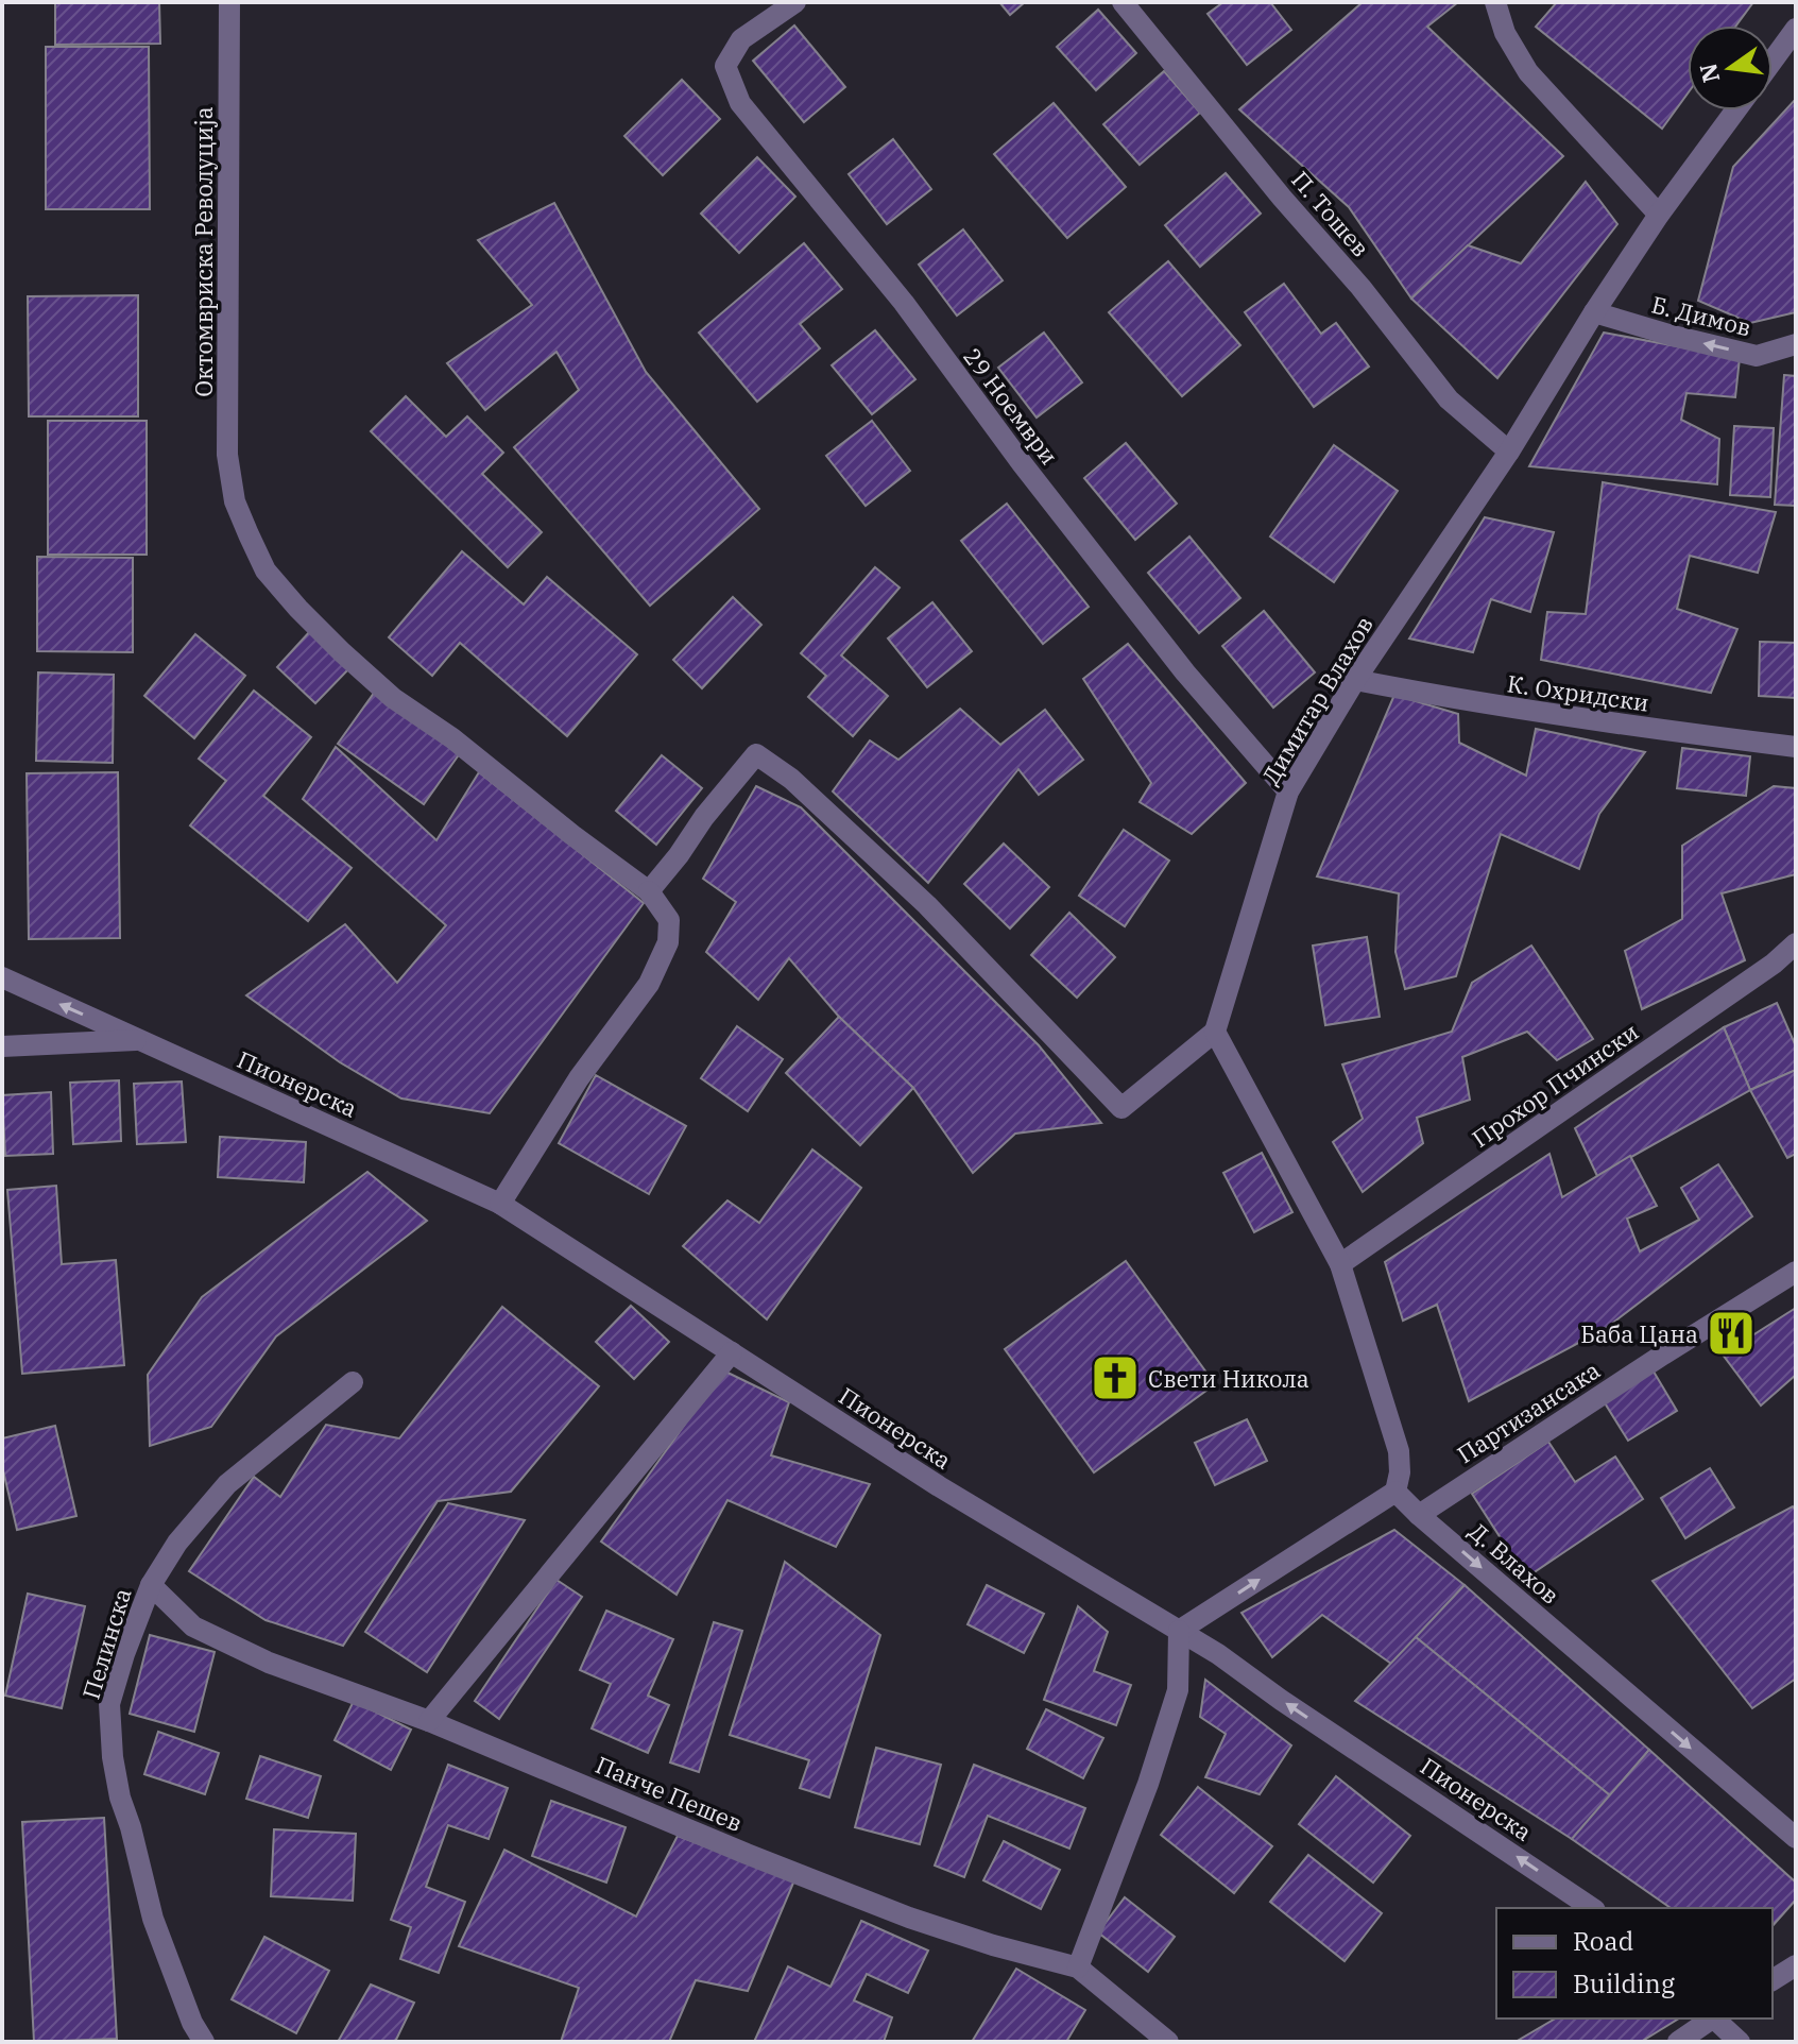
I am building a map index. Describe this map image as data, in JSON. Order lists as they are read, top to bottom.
{
  "streets": {
    "street": [
      "П. Тошев",
      "Октомвриска Револуција",
      "Б. Димов",
      "29 Ноември",
      "К. Охридски",
      "Димитар Влахов",
      "Пионерска",
      "Прохор Пчински",
      "Партизансака",
      "Д. Влахов",
      "Пелинска",
      "Панче Пешев"
    ]
  },
  "crossings": [
    ["П. Тошев", "Димитар Влахов"],
    ["Б. Димов", "Димитар Влахов"],
    ["29 Ноември", "Димитар Влахов"],
    ["К. Охридски", "Димитар Влахов"],
    ["Партизансака", "Д. Влахов"],
    ["Пелинска", "Панче Пешев"]
  ],
  "one_way": ["Б. Димов", "Д. Влахов"],
  "places": {
    "restaurant": ["Баба Цана"],
    "church": ["Свети Никола"]
  },
  "legend": ["Road", "Building"],
  "north": "left"
}
